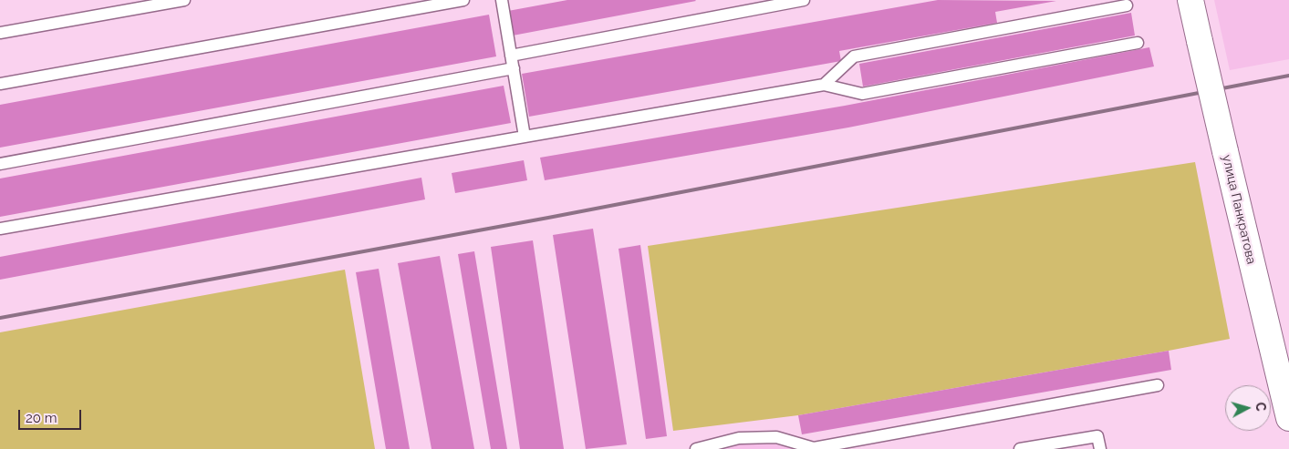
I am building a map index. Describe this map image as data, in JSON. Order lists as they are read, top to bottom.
{
  "streets": {
    "main road": ["улица Панкратова"]
  },
  "scale_bar": "20 m",
  "north": "right"
}
